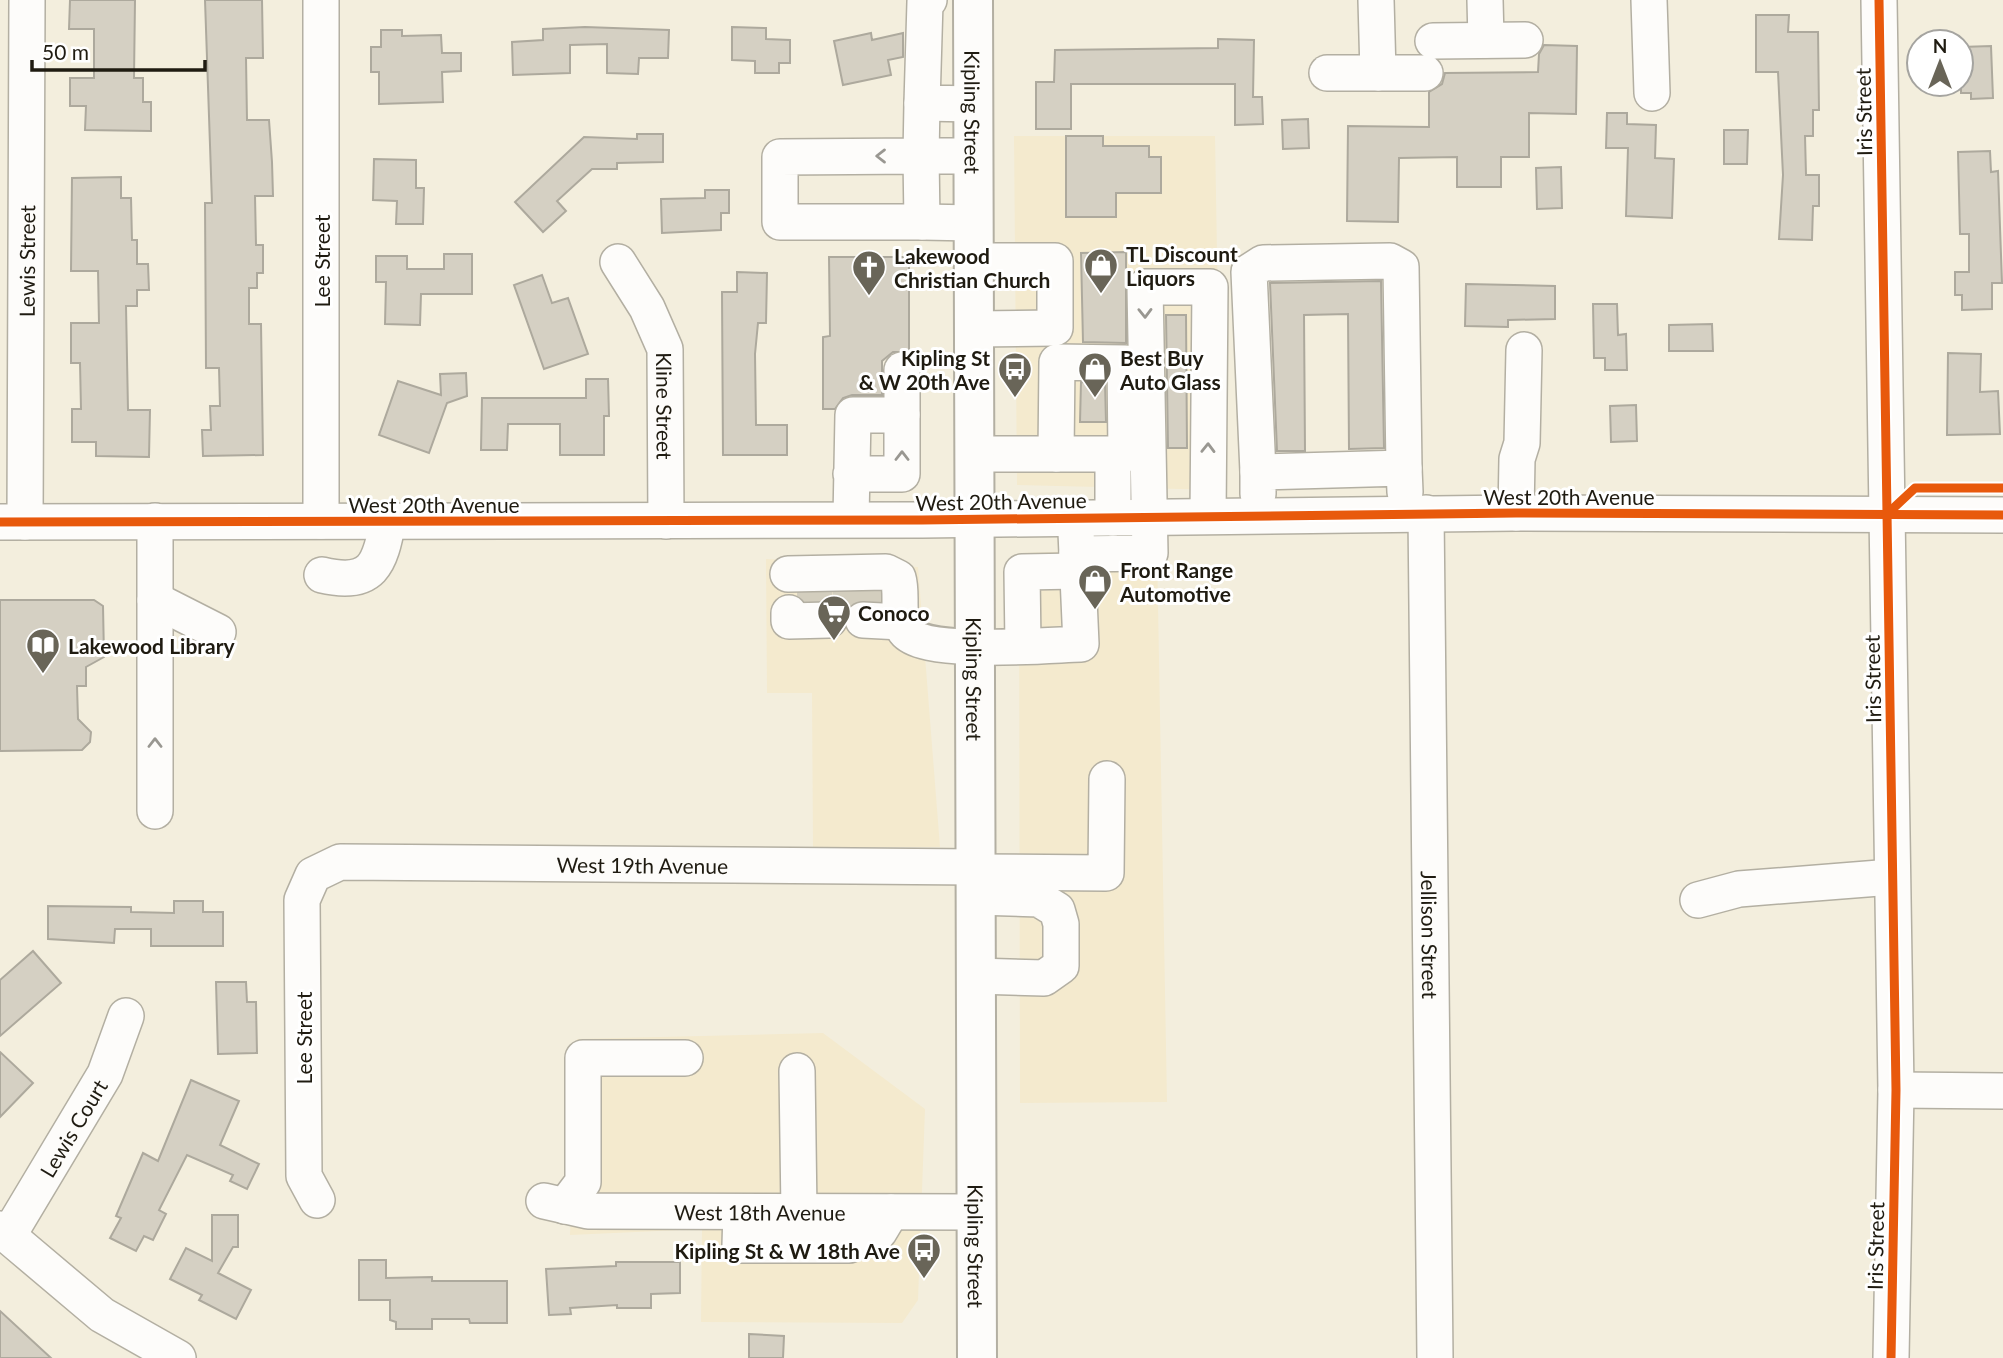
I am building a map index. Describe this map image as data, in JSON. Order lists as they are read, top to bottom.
{
  "streets": {
    "main road": ["Kipling Street"],
    "street": [
      "Iris Street",
      "Lewis Street",
      "Lee Street",
      "Kline Street",
      "West 20th Avenue",
      "West 19th Avenue",
      "Jellison Street",
      "Lewis Court",
      "West 18th Avenue"
    ]
  },
  "crossings": [
    ["Kipling Street", "West 20th Avenue"],
    ["Kipling Street", "West 19th Avenue"],
    ["Kipling Street", "West 18th Avenue"],
    ["Iris Street", "West 20th Avenue"],
    ["Lewis Street", "West 20th Avenue"],
    ["Lee Street", "West 20th Avenue"],
    ["Lee Street", "West 19th Avenue"],
    ["Kline Street", "West 20th Avenue"],
    ["West 20th Avenue", "Jellison Street"]
  ],
  "places": {
    "shop": ["TL Discount Liquors", "Best Buy Auto Glass", "Front Range Automotive"],
    "church": ["Lakewood Christian Church"],
    "bus stop": ["Kipling St & W 20th Ave", "Kipling St & W 18th Ave"],
    "supermarket": ["Conoco"],
    "library": ["Lakewood Library"]
  },
  "scale_bar": "50 m",
  "north": "top"
}
